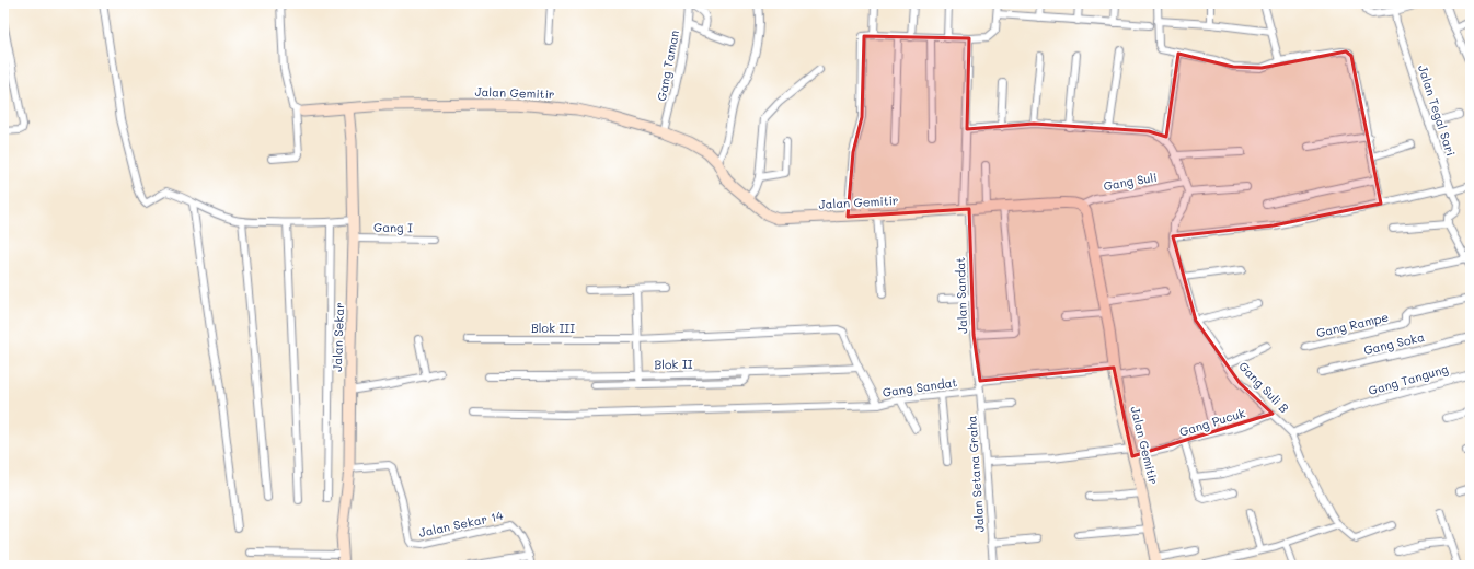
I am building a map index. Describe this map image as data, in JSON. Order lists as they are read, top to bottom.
{
  "streets": {
    "street": [
      "Gang Taman",
      "Jalan Gemitir",
      "Jalan Tegal Sari",
      "Gang Suli",
      "Gang I",
      "Jalan Sandat",
      "Gang Rampe",
      "Blok III",
      "Jalan Sekar",
      "Gang Soka",
      "Blok II",
      "Gang Tangung",
      "Gang Sandat",
      "Gang Suli B",
      "Gang Pucuk",
      "Jalan Setana Graha",
      "Jalan Sekar 14"
    ]
  },
  "crossings": [
    ["Gang Taman", "Jalan Gemitir"],
    ["Jalan Gemitir", "Gang Suli"],
    ["Jalan Gemitir", "Jalan Sandat"],
    ["Jalan Gemitir", "Jalan Sekar"],
    ["Jalan Gemitir", "Gang Pucuk"],
    ["Gang I", "Jalan Sekar"],
    ["Jalan Sandat", "Jalan Setana Graha"],
    ["Blok III", "Blok II"],
    ["Blok III", "Gang Sandat"],
    ["Jalan Sekar", "Jalan Sekar 14"],
    ["Blok II", "Gang Sandat"],
    ["Gang Tangung", "Gang Suli B"],
    ["Gang Sandat", "Jalan Setana Graha"],
    ["Gang Suli B", "Gang Pucuk"],
    ["Gang Pucuk", "Jalan Setana Graha"]
  ]
}
